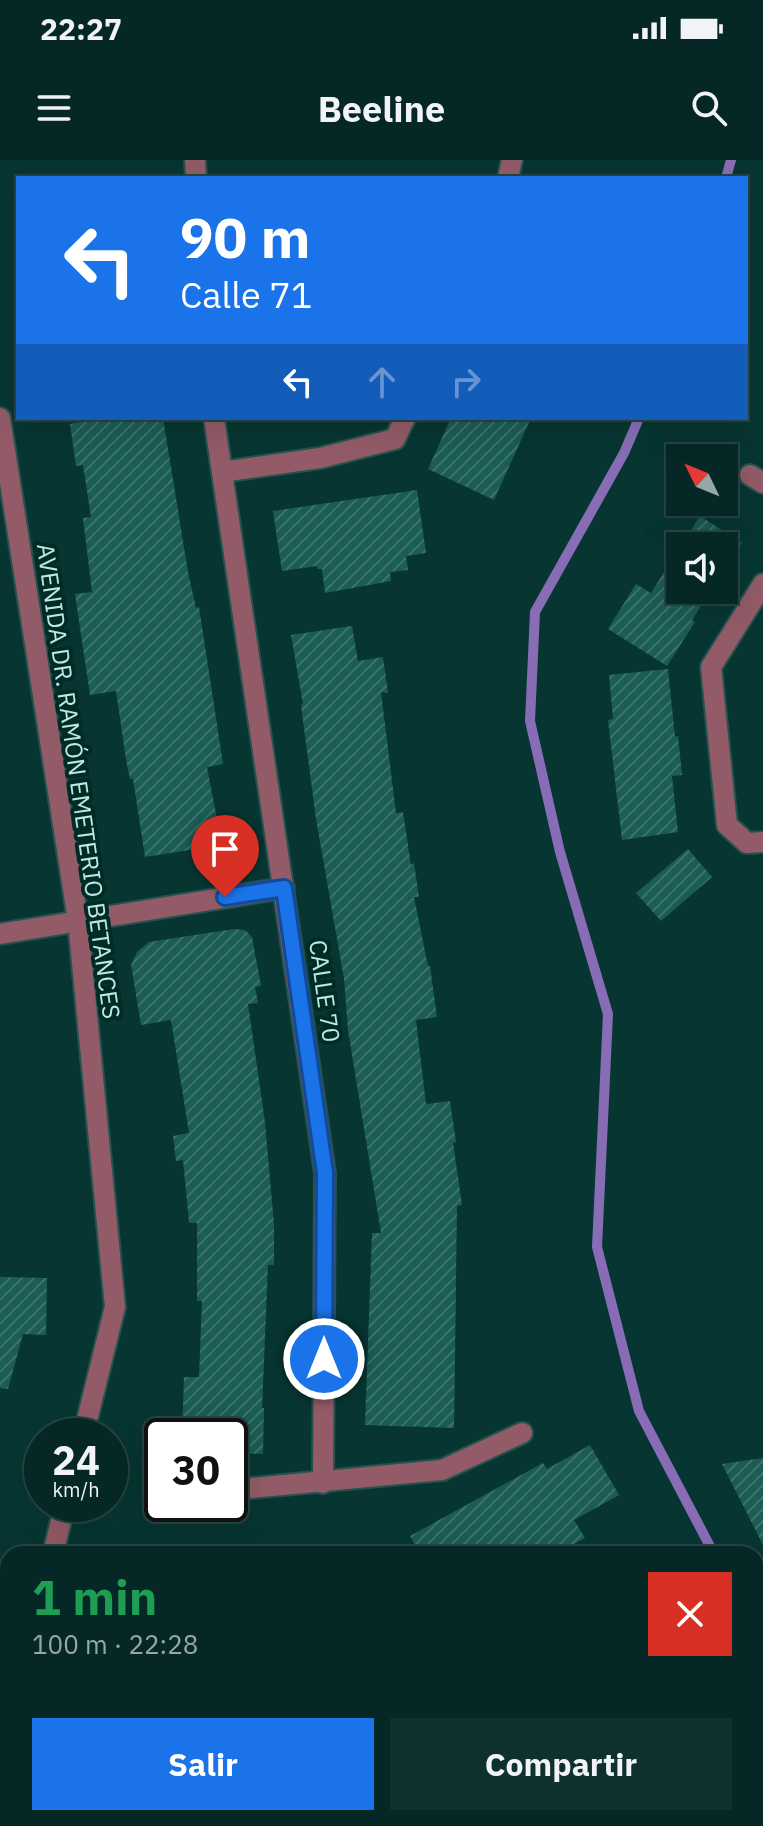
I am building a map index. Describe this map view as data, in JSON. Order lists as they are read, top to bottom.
{
  "streets": {
    "street": ["AVENIDA DR. RAMÓN EMETERIO BETANCES", "CALLE 70"]
  },
  "north": "top left",
  "page": {
    "status": "22:27",
    "header": "Beeline",
    "turn": ["90 m", "Calle 71"],
    "speed": "24 km/h",
    "limit": "30",
    "heading": ["1 min", "100 m · 22:28"],
    "buttons": ["Salir", "Compartir"]
  }
}
